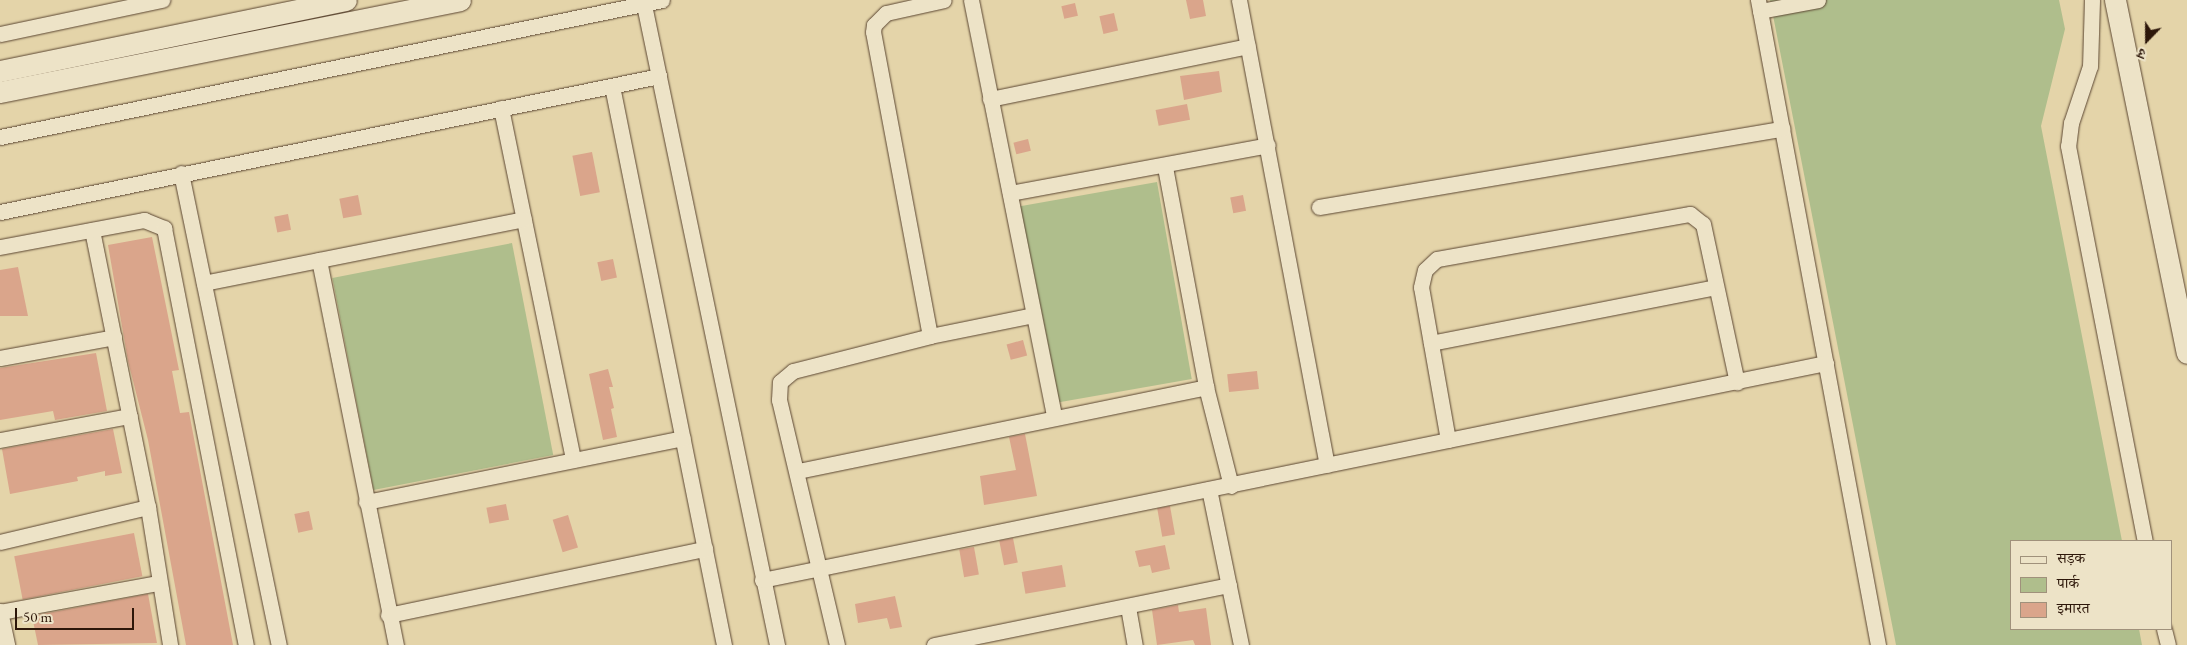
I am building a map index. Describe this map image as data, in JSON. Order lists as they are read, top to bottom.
{
  "legend": ["सड़क", "पार्क", "इमारत"],
  "scale_bar": "50 m",
  "north": "bottom"
}
